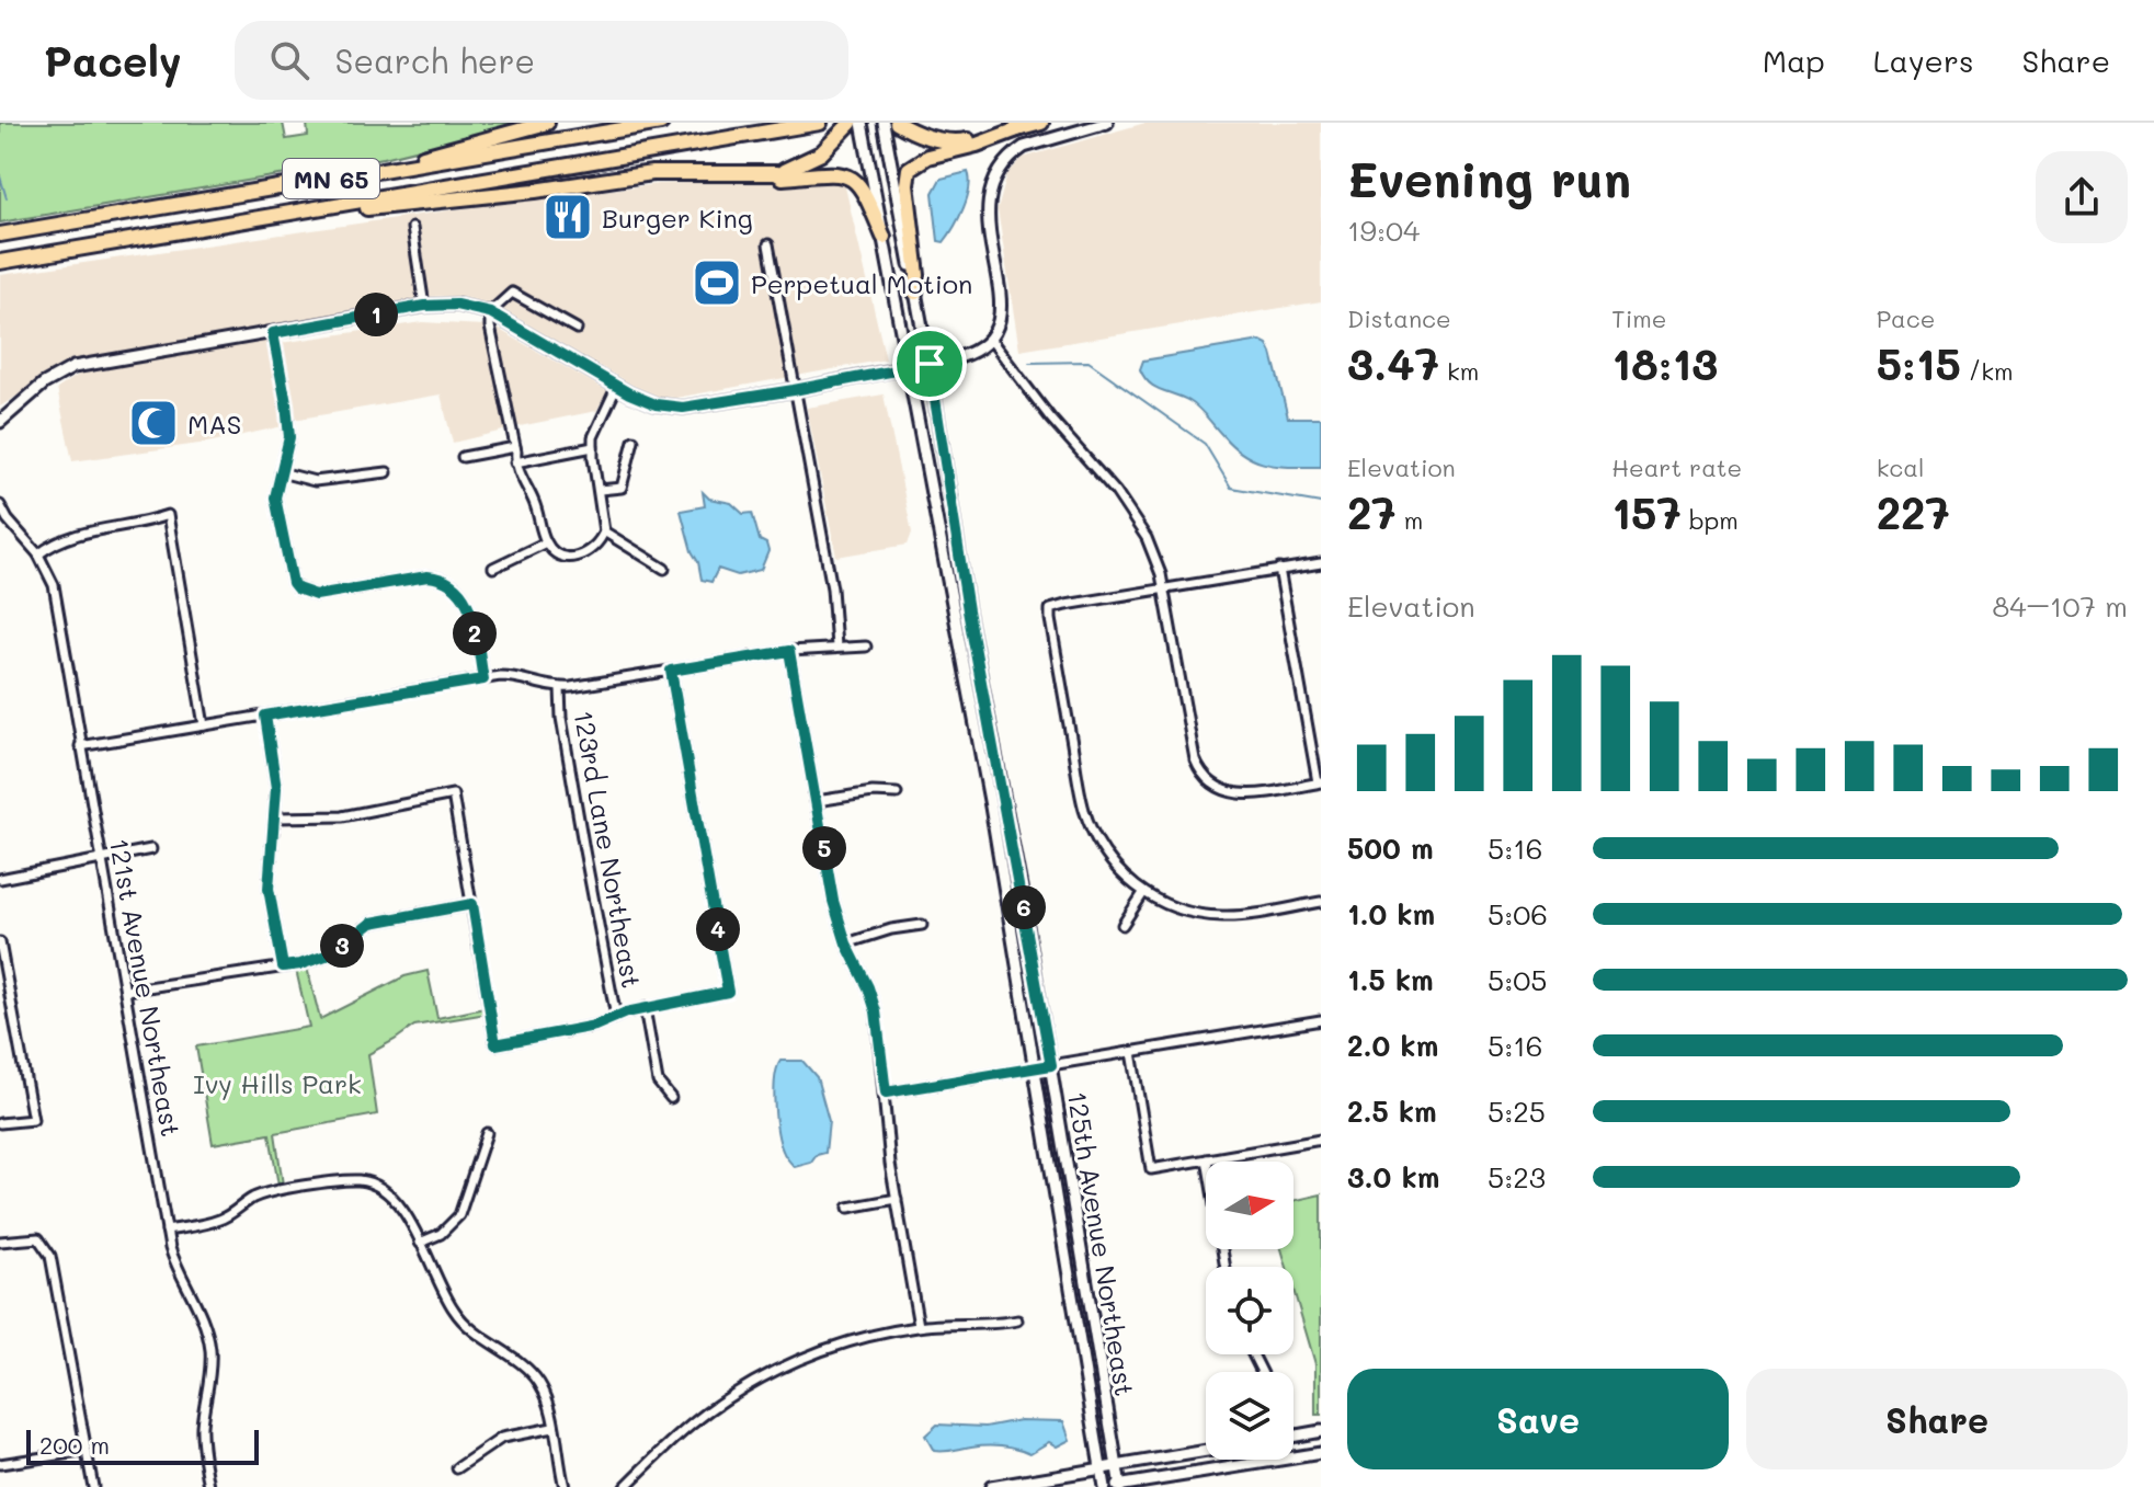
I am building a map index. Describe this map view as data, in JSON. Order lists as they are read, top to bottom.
{
  "streets": {
    "highway": ["MN 65"],
    "main road": ["125th Avenue Northeast"],
    "street": ["123rd Lane Northeast", "121st Avenue Northeast"]
  },
  "parks": ["Ivy Hills Park"],
  "places": {
    "restaurant": ["Burger King"],
    "sports": ["Perpetual Motion"],
    "mosque": ["MAS"]
  },
  "scale_bar": "200 m",
  "north": "right",
  "page": {
    "header": "Pacely",
    "search": "Search here",
    "nav": ["Map", "Layers", "Share"],
    "heading": ["Evening run", "19:04"],
    "stats": [
      ["Distance", "3.47 km"],
      ["Time", "18:13"],
      ["Pace", "5:15 /km"],
      ["Elevation", "27 m"],
      ["Heart rate", "157 bpm"],
      ["kcal", "227"]
    ],
    "pins": [
      "1",
      "2",
      "5",
      "6",
      "4",
      "3"
    ],
    "chart": ["Elevation", "84–107 m"],
    "list": [
      {
        "name": "500 m",
        "note": "5:16"
      },
      {
        "name": "1.0 km",
        "note": "5:06"
      },
      {
        "name": "1.5 km",
        "note": "5:05"
      },
      {
        "name": "2.0 km",
        "note": "5:16"
      },
      {
        "name": "2.5 km",
        "note": "5:25"
      },
      {
        "name": "3.0 km",
        "note": "5:23"
      }
    ],
    "buttons": ["Save", "Share"],
    "scale": "200 m"
  }
}
